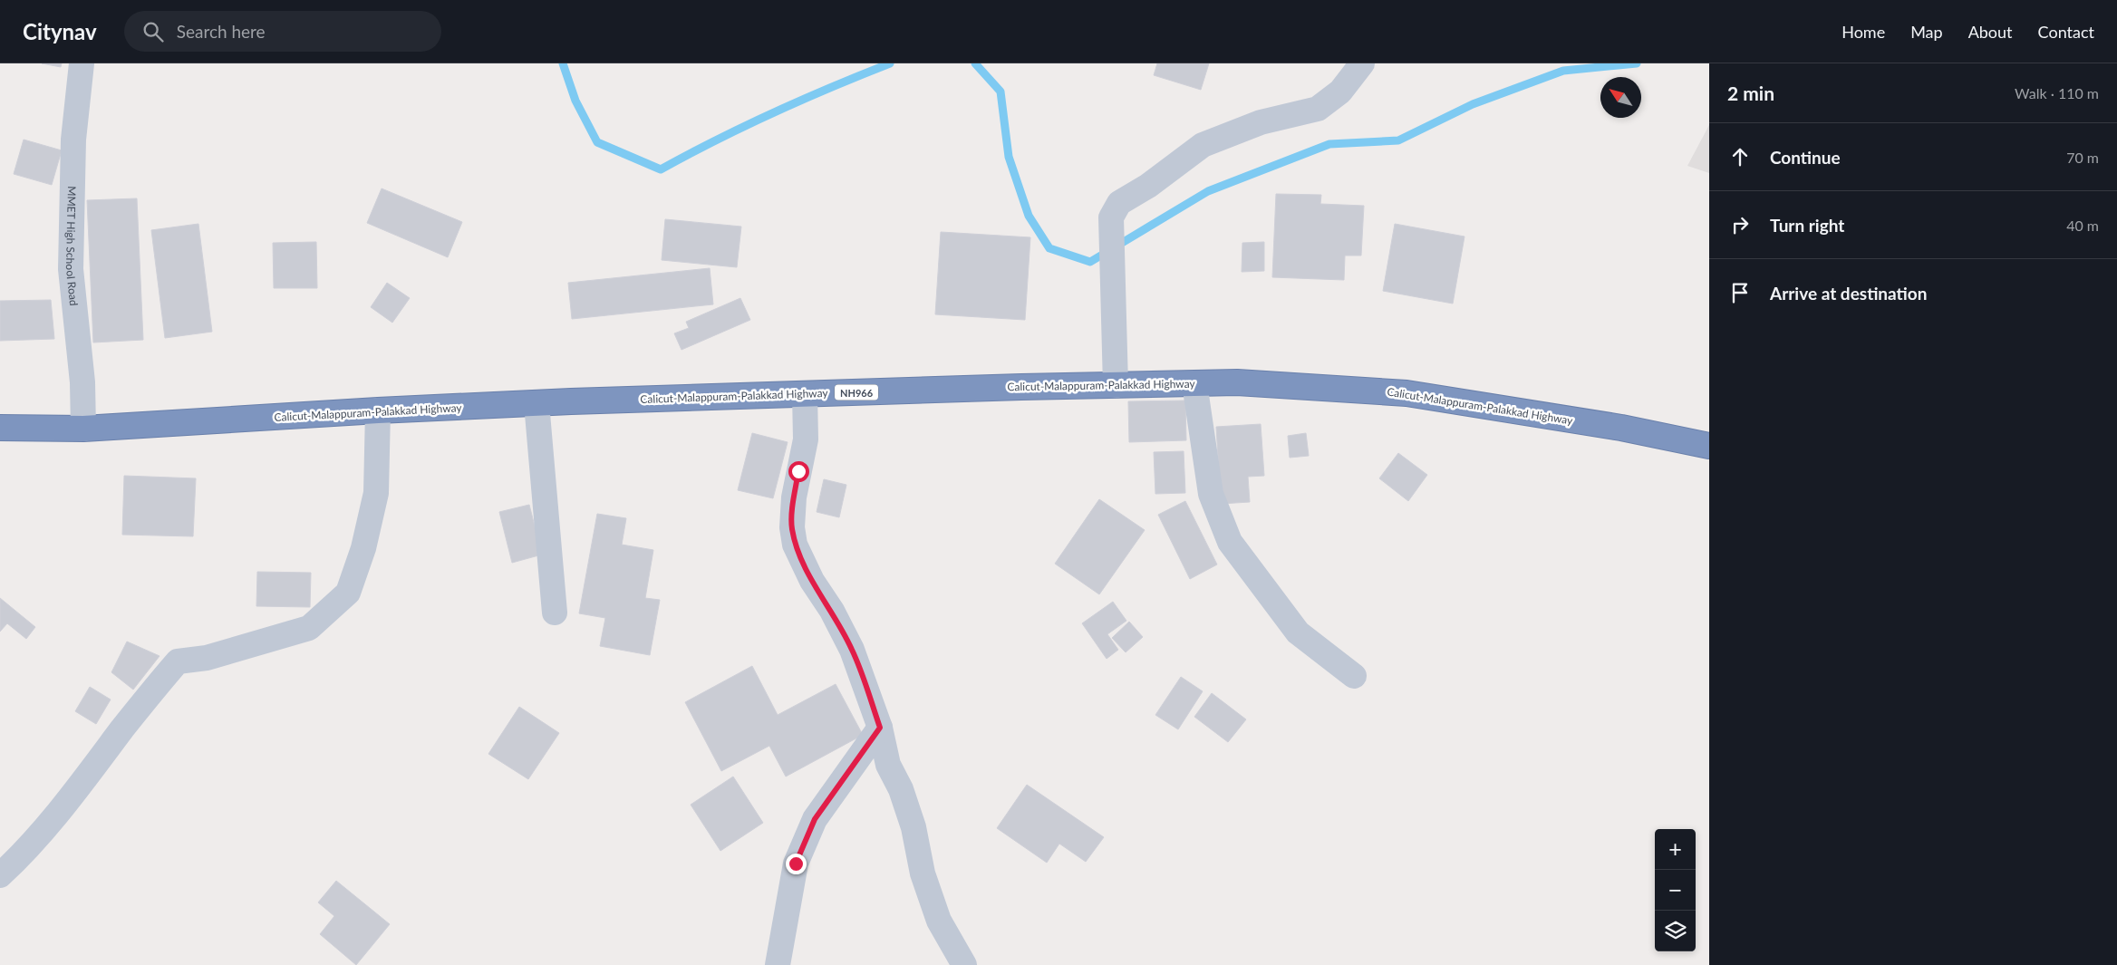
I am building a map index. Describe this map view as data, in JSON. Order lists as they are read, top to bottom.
{
  "streets": {
    "highway": ["Calicut-Malappuram-Palakkad Highway", "NH966"],
    "street": ["MMET High School Road"]
  },
  "crossings": [
    ["MMET High School Road", "Calicut-Malappuram-Palakkad Highway"]
  ],
  "north": "top left",
  "page": {
    "header": "Citynav",
    "search": "Search here",
    "nav": [
      "Home",
      "Map",
      "About",
      "Contact"
    ],
    "heading": ["2 min", "Walk · 110 m"],
    "list": [
      ["Continue", "70 m"],
      ["Turn right", "40 m"],
      "Arrive at destination"
    ],
    "map_buttons": ["+", "−"]
  }
}
